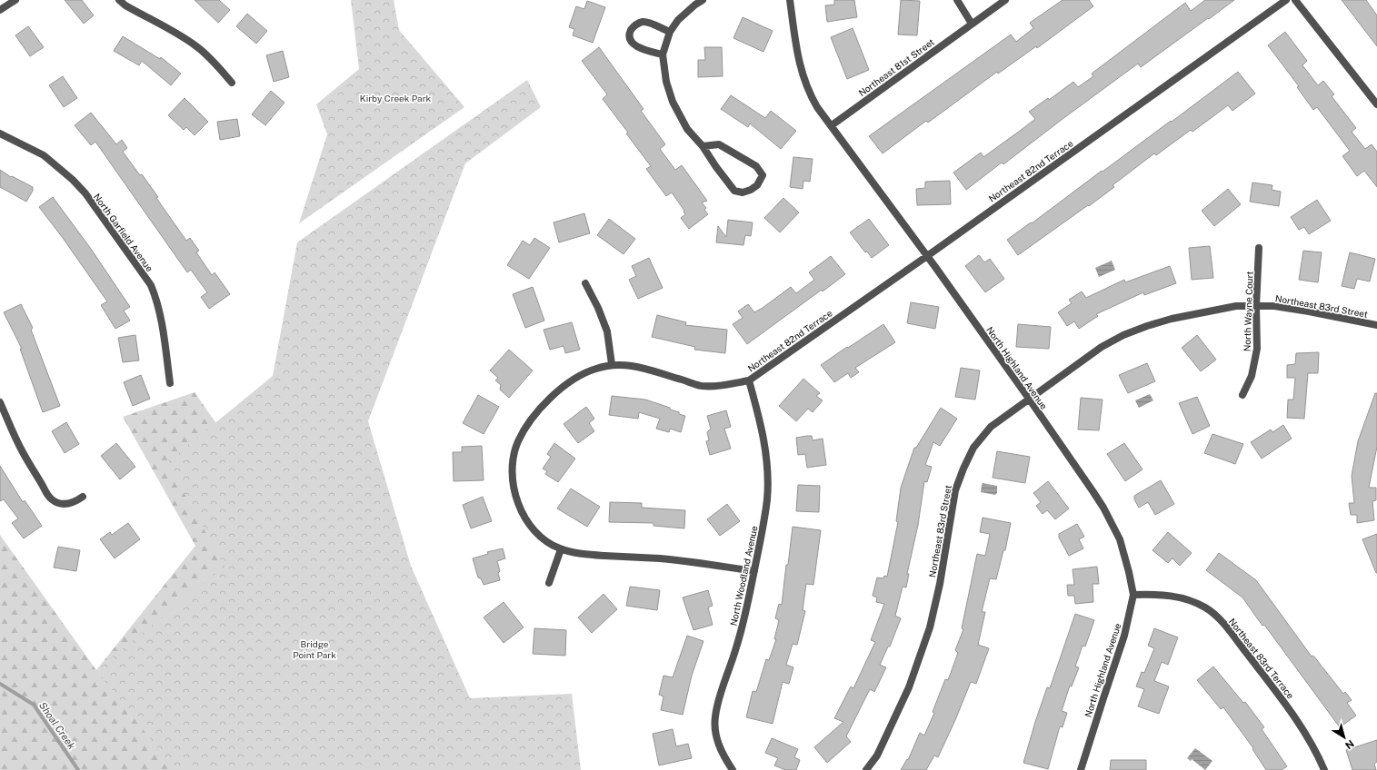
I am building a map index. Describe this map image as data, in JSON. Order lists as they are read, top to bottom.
{
  "streets": {
    "street": [
      "Northeast 81st Street",
      "Northeast 82nd Terrace",
      "North Garfield Avenue",
      "Northeast 83rd Street",
      "North Wayne Court",
      "North Highland Avenue",
      "North Woodland Avenue",
      "Northeast 83rd Terrace"
    ]
  },
  "crossings": [
    ["Northeast 81st Street", "North Highland Avenue"],
    ["Northeast 82nd Terrace", "North Highland Avenue"],
    ["Northeast 82nd Terrace", "North Woodland Avenue"],
    ["Northeast 83rd Street", "North Wayne Court"],
    ["Northeast 83rd Street", "North Highland Avenue"],
    ["North Highland Avenue", "Northeast 83rd Terrace"]
  ],
  "water": ["Shoal Creek"],
  "parks": ["Kirby Creek Park", "Bridge Point Park"],
  "north": "bottom right"
}
